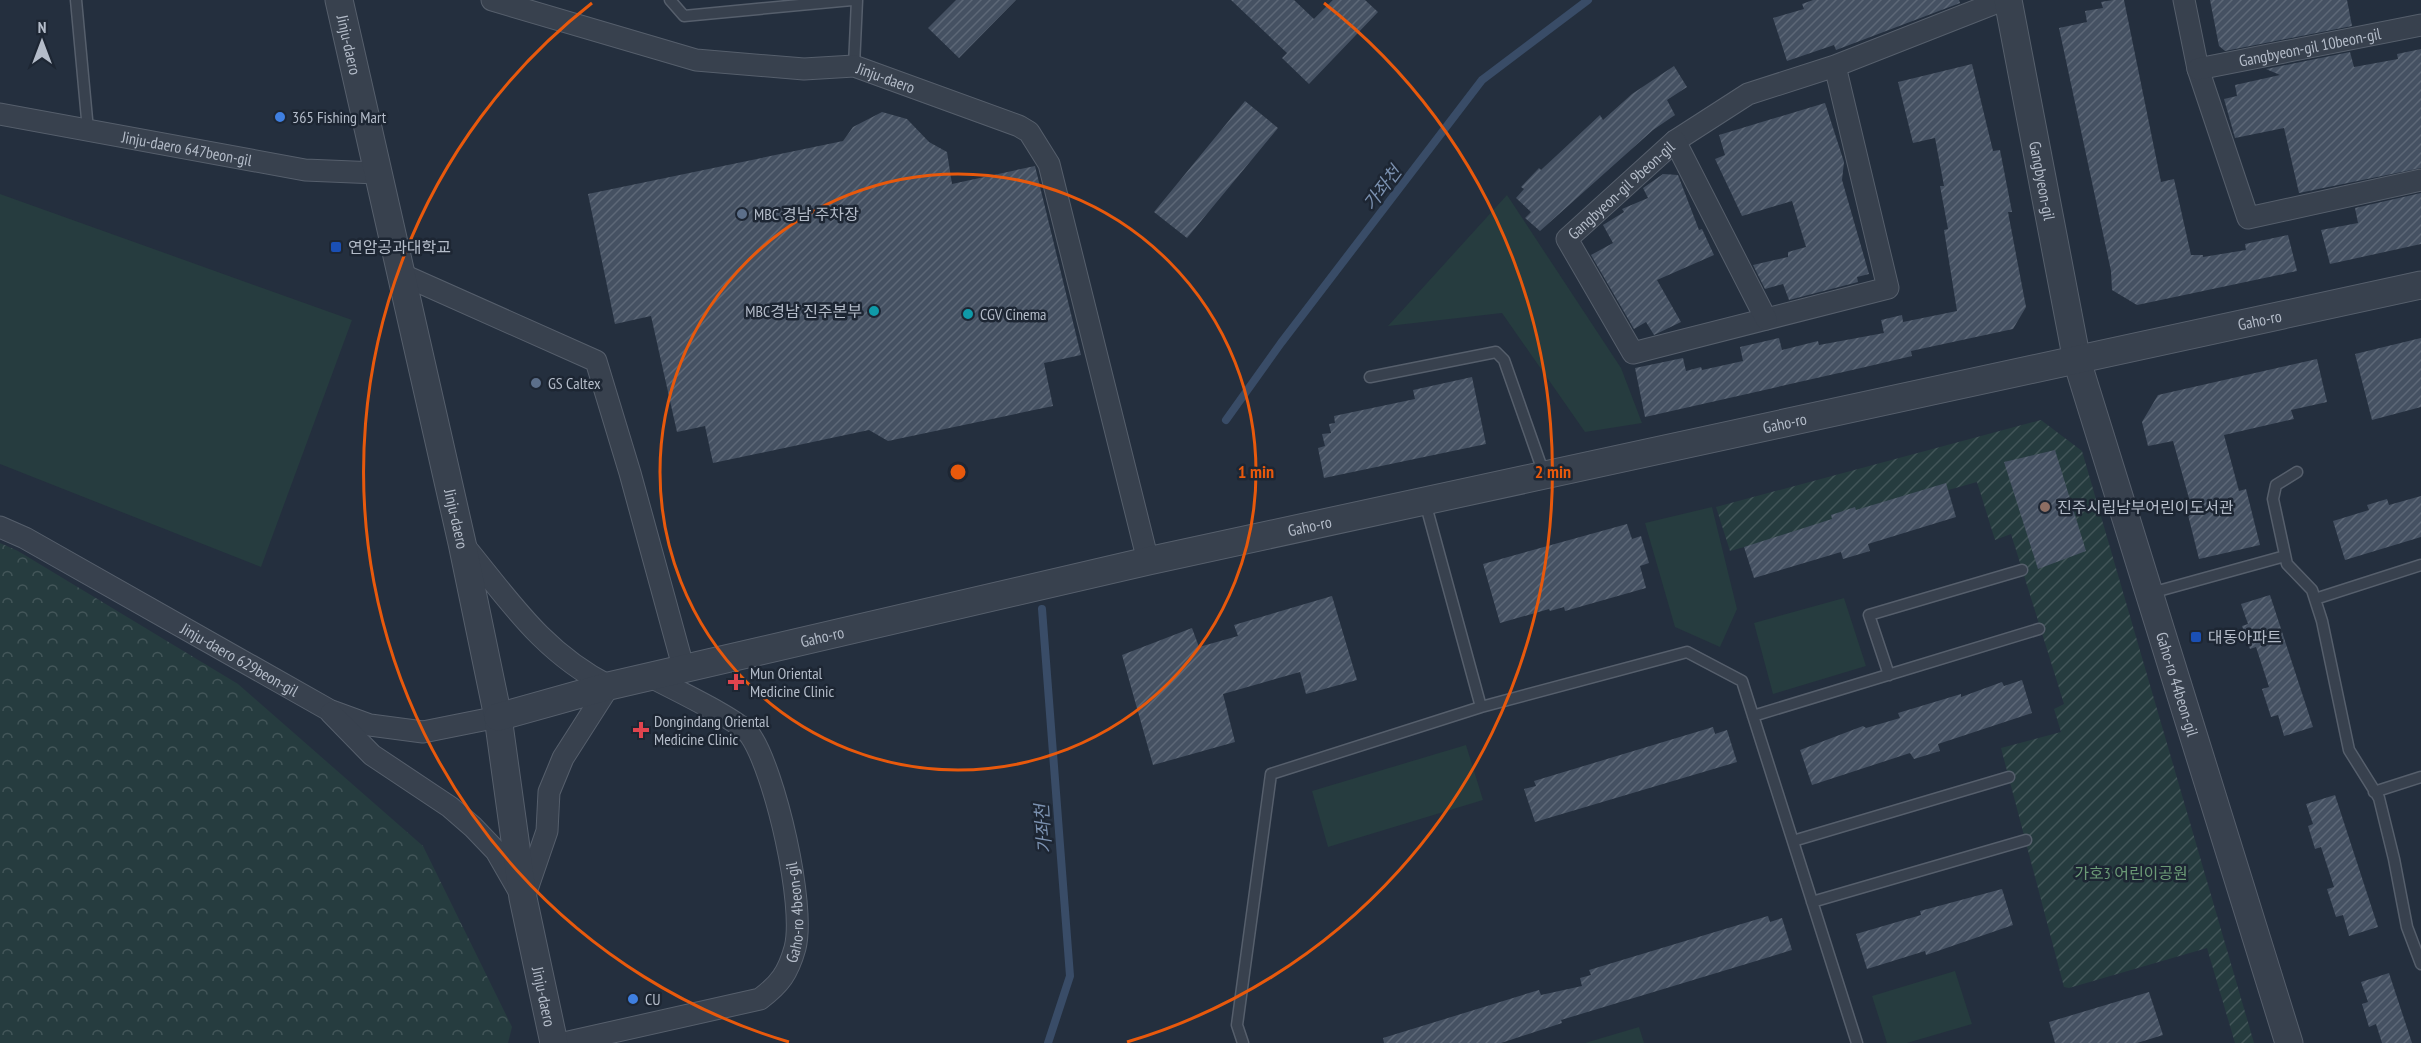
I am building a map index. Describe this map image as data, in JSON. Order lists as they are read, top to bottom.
{
  "streets": {
    "street": [
      "Jinju-daero",
      "Gangbyeon-gil 10beon-gil",
      "Jinju-daero 647beon-gil",
      "Gangbyeon-gil",
      "Gangbyeon-gil 9beon-gil",
      "Gaho-ro",
      "Jinju-daero 629beon-gil",
      "Gaho-ro 44beon-gil",
      "Gaho-ro 4beon-gil"
    ]
  },
  "crossings": [
    ["Jinju-daero", "Jinju-daero 647beon-gil"],
    ["Jinju-daero", "Gaho-ro"],
    ["Jinju-daero", "Jinju-daero 629beon-gil"],
    ["Gangbyeon-gil", "Gaho-ro"],
    ["Gangbyeon-gil", "Gaho-ro 44beon-gil"],
    ["Gaho-ro", "Jinju-daero 629beon-gil"],
    ["Gaho-ro", "Gaho-ro 44beon-gil"],
    ["Gaho-ro", "Gaho-ro 4beon-gil"]
  ],
  "water": ["가좌천"],
  "parks": ["가호3 어린이공원"],
  "places": {
    "other": [
      "365 Fishing Mart",
      "MBC 경남 주차장",
      "MBC경남 진주본부",
      "CGV Cinema",
      "GS Caltex",
      "진주시립남부어린이도서관",
      "CU"
    ],
    "transit": ["연암공과대학교", "대동아파트"],
    "health": ["Mun Oriental Medicine Clinic", "Dongindang Oriental Medicine Clinic"]
  },
  "north": "top",
  "rings": ["1 min", "2 min"]
}
